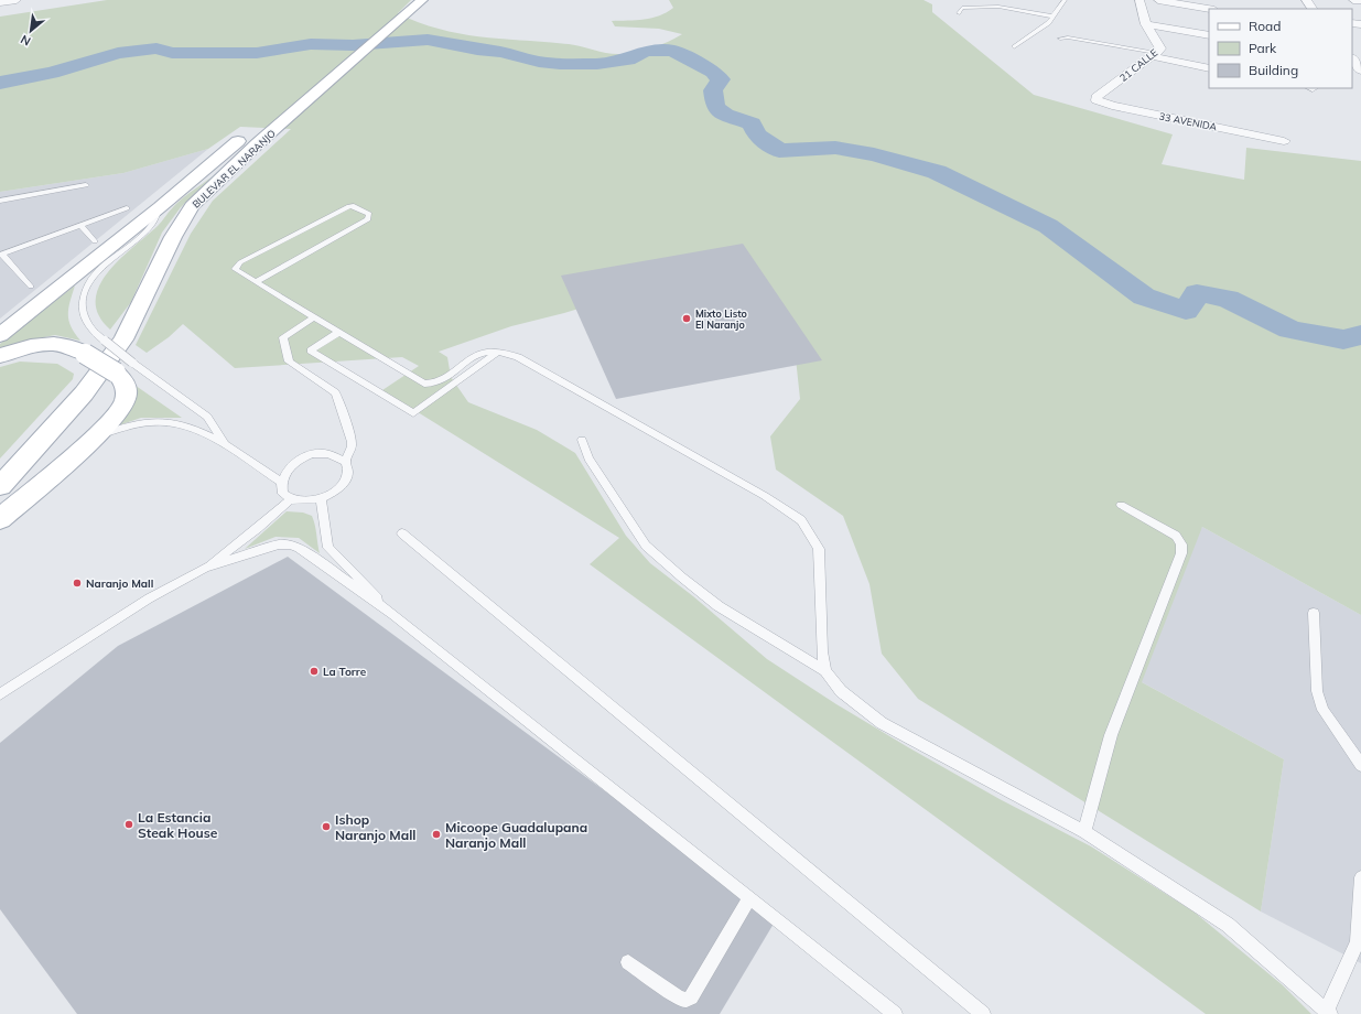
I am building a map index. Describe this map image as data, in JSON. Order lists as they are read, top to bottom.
{
  "streets": {
    "main road": ["BULEVAR EL NARANJO"],
    "street": ["21 CALLE", "33 AVENIDA"]
  },
  "crossings": [
    ["21 CALLE", "33 AVENIDA"]
  ],
  "places": [
    "Mixto Listo El Naranjo",
    "Naranjo Mall",
    "La Torre",
    "La Estancia Steak House",
    "Ishop Naranjo Mall",
    "Micoope Guadalupana Naranjo Mall"
  ],
  "legend": ["Road", "Park", "Building"],
  "north": "bottom left"
}
